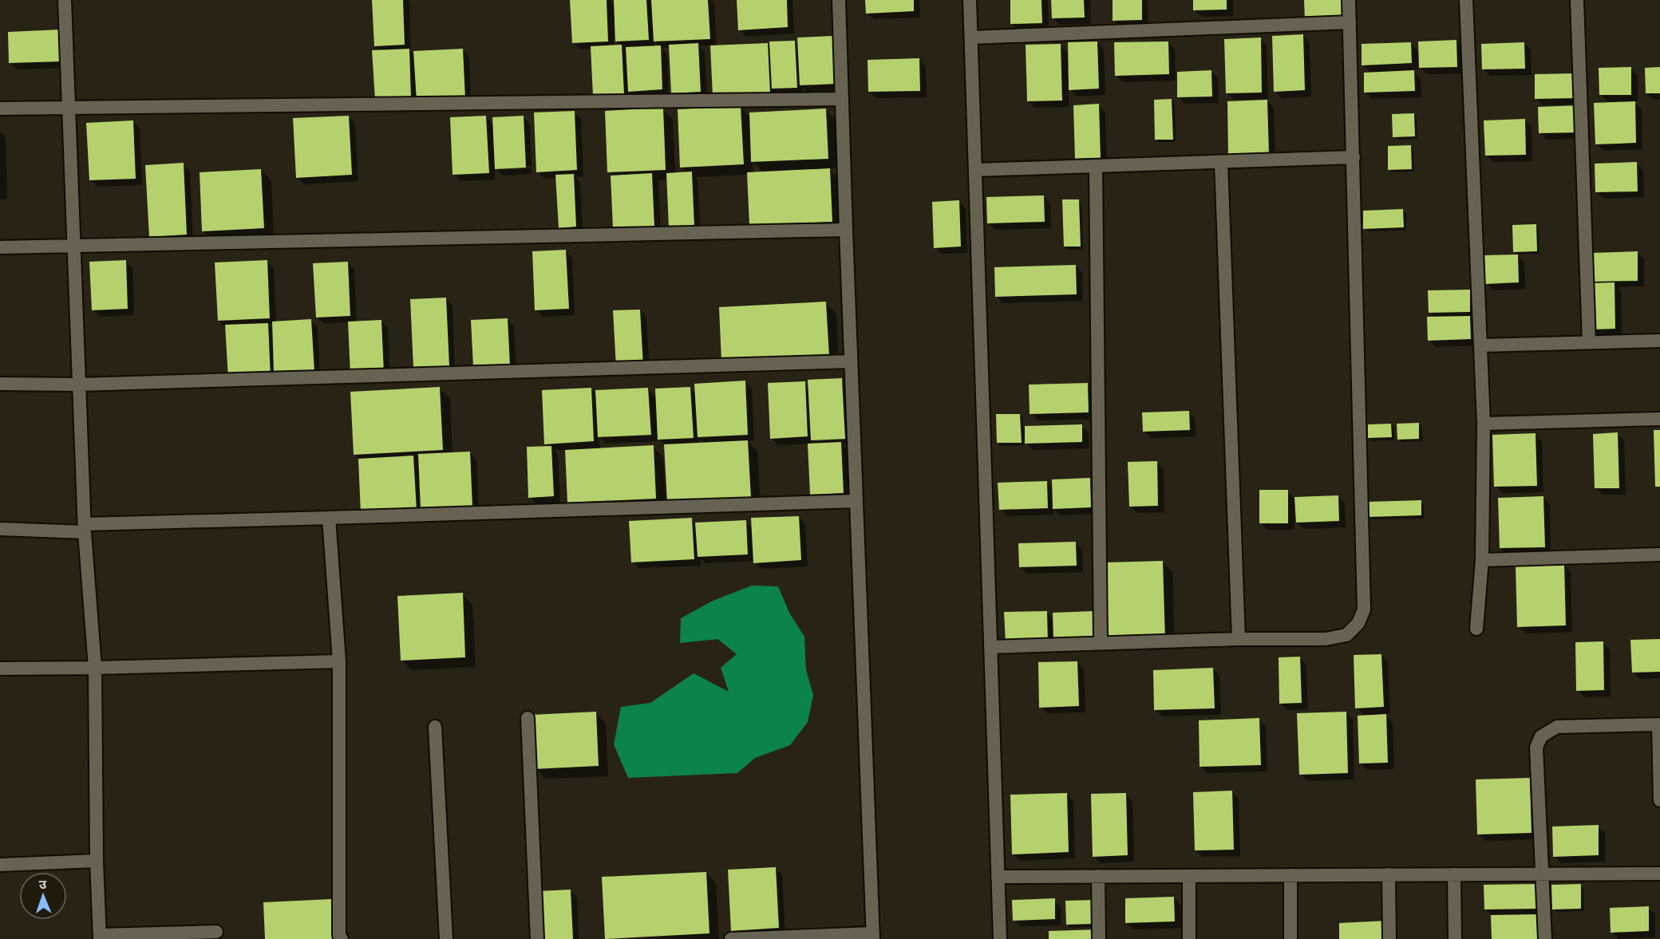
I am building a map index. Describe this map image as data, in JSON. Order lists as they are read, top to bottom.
{
  "north": "top"
}
